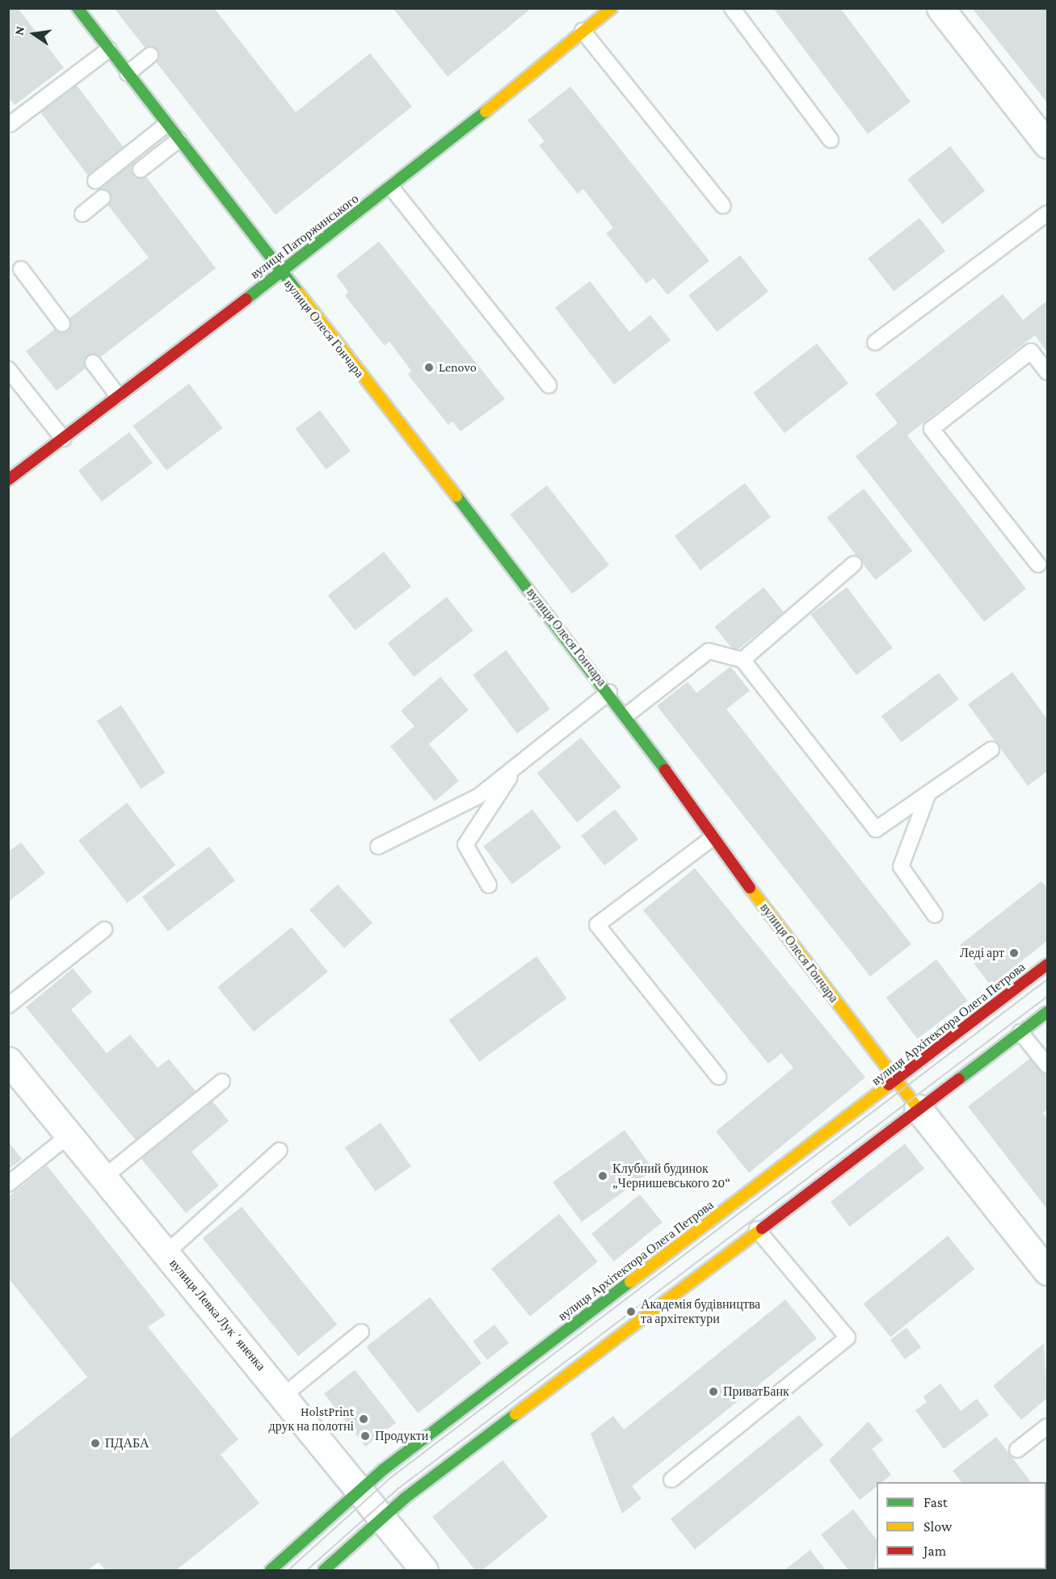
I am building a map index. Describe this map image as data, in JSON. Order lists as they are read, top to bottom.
{
  "streets": {
    "main road": ["вулиця Паторжинського", "вулиця Олеся Гончара", "вулиця Архітектора Олега Петрова"],
    "street": ["вулиця Левка Лукʼяненка"]
  },
  "crossings": [
    ["вулиця Паторжинського", "вулиця Олеся Гончара"],
    ["вулиця Олеся Гончара", "вулиця Архітектора Олега Петрова"],
    ["вулиця Архітектора Олега Петрова", "вулиця Левка Лукʼяненка"]
  ],
  "places": [
    "Lenovo",
    "Леді арт",
    "Клубний будинок „Чернишевського 20“",
    "Академія будівництва та архітектури",
    "ПриватБанк",
    "HolstPrint друк на полотні",
    "Продукти",
    "ПДАБА"
  ],
  "legend": ["Fast", "Slow", "Jam"],
  "north": "left"
}
